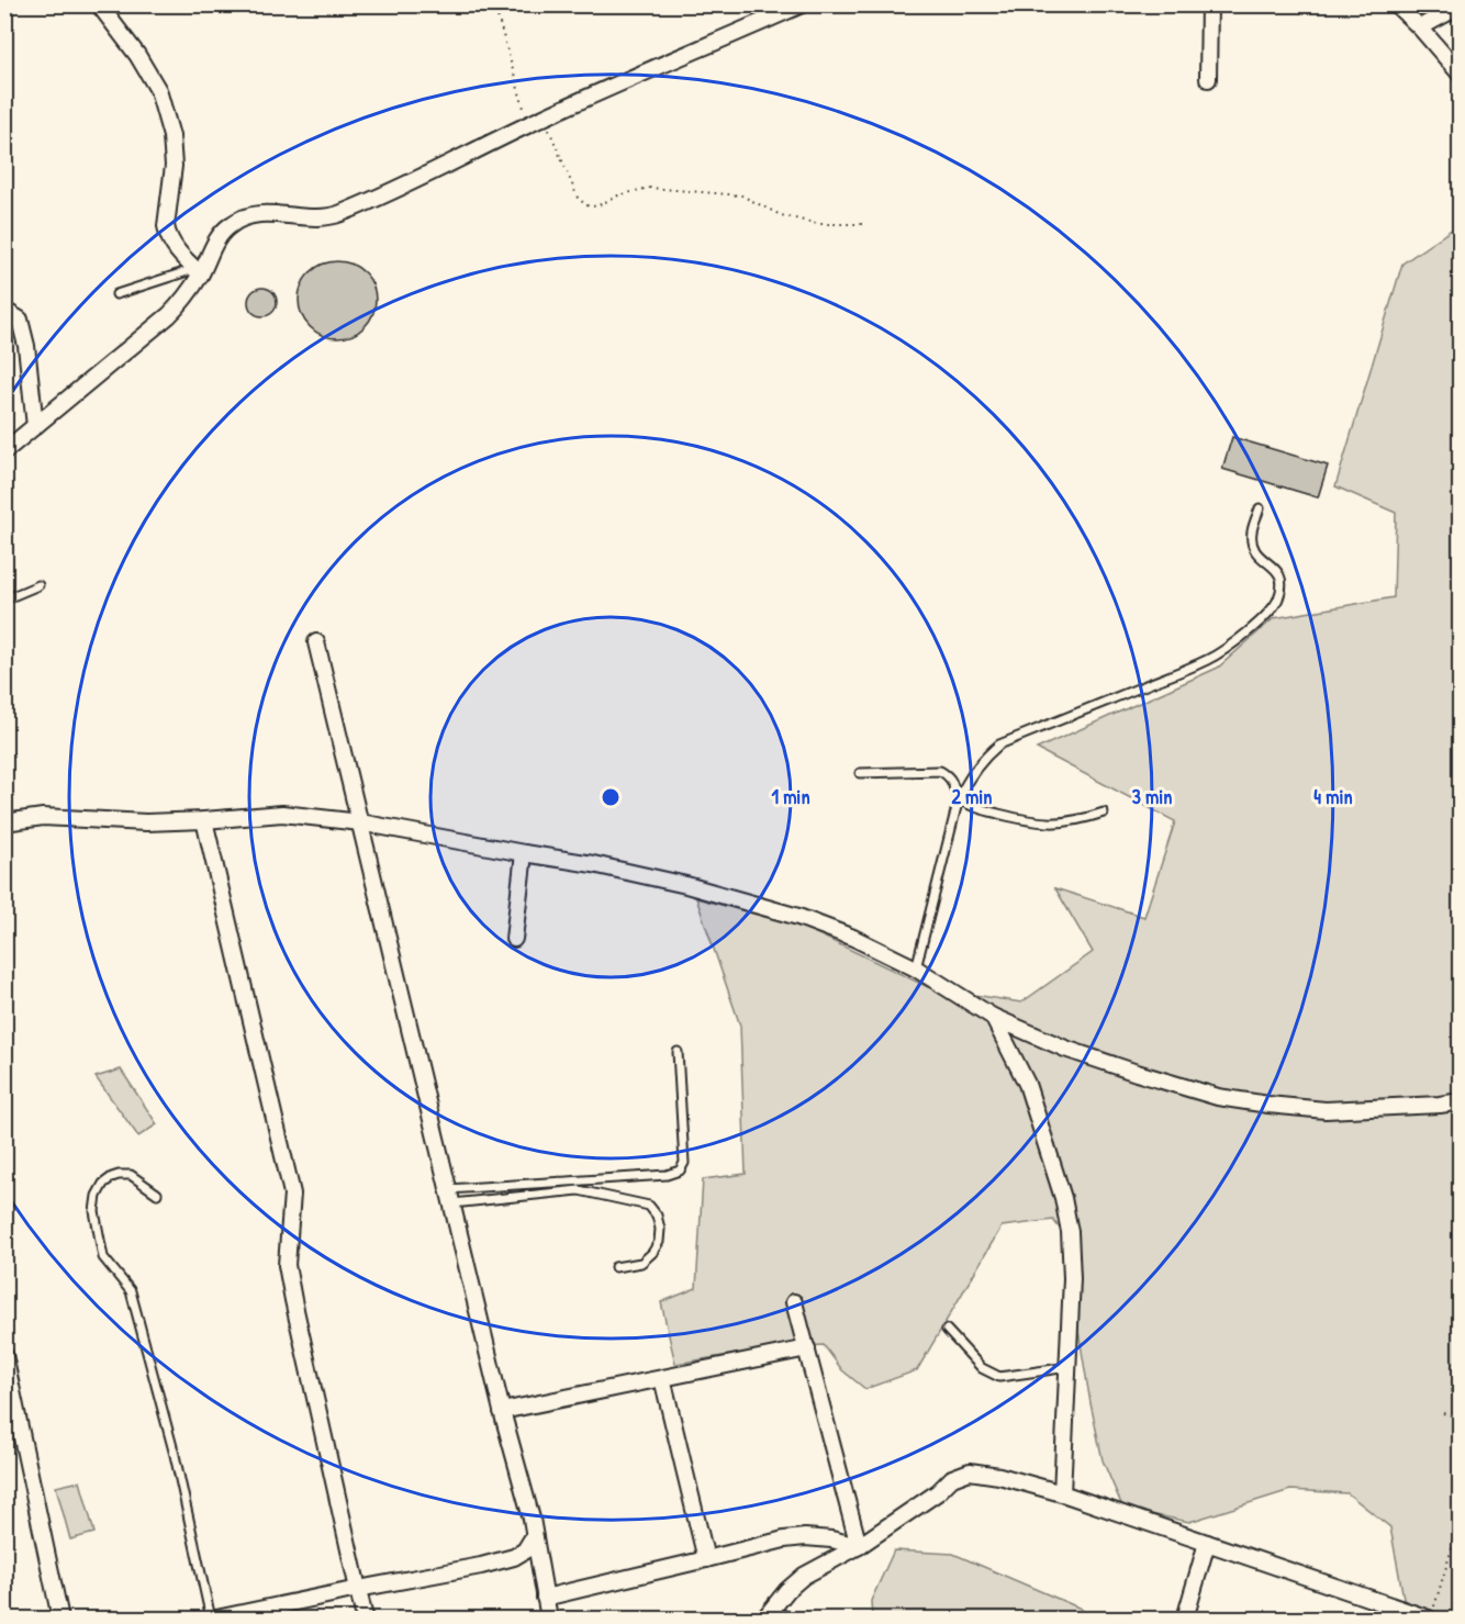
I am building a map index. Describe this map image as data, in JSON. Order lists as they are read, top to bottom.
{
  "rings": [
    "1 min",
    "2 min",
    "3 min",
    "4 min"
  ]
}
